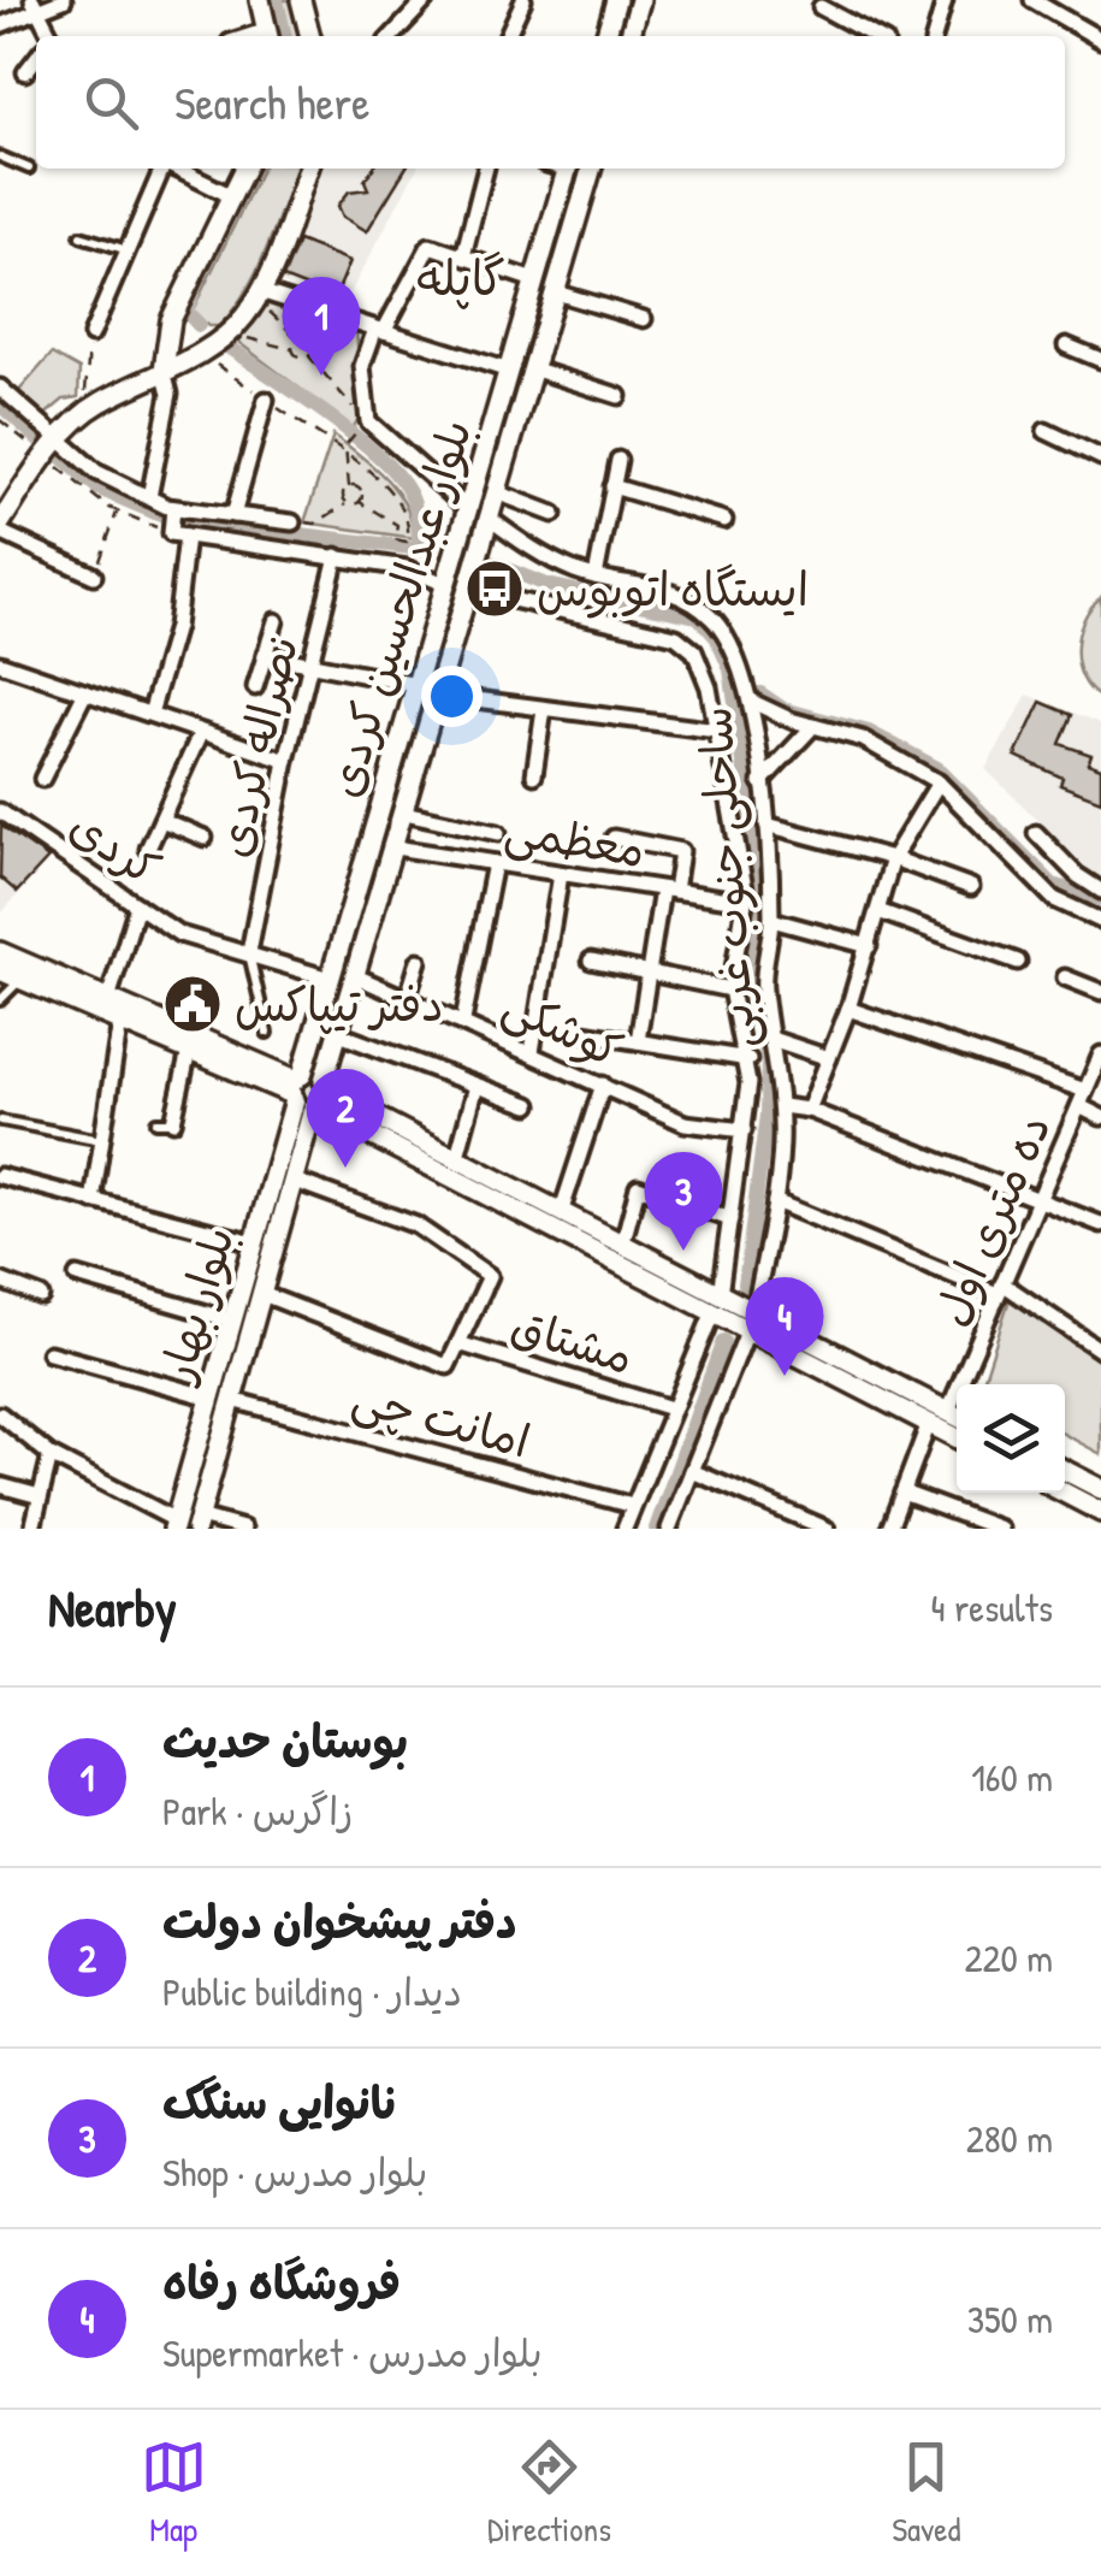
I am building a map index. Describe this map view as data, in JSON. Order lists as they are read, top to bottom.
{
  "streets": {
    "main road": ["بلوار عبدالحسین کردی", "بلوار بهار"],
    "street": [
      "نصراله کردی",
      "معظمی",
      "کردی",
      "ساحلی جنوب غربی",
      "کوشکی",
      "ده متری اول",
      "مشتاق",
      "امانت چی"
    ]
  },
  "crossings": [
    ["بلوار عبدالحسین کردی", "معظمی"],
    ["بلوار عبدالحسین کردی", "کردی"],
    ["بلوار عبدالحسین کردی", "ساحلی جنوب غربی"],
    ["بلوار عبدالحسین کردی", "کوشکی"],
    ["بلوار عبدالحسین کردی", "بلوار بهار"],
    ["نصراله کردی", "کردی"],
    ["بلوار بهار", "مشتاق"],
    ["بلوار بهار", "امانت چی"]
  ],
  "districts": ["گاپله"],
  "places": {
    "bus stop": ["ایستگاه اتوبوس"],
    "public building": ["دفتر تیپاکس"]
  },
  "page": {
    "search": "Search here",
    "pins": [
      "1",
      "2",
      "3",
      "4"
    ],
    "heading": ["Nearby", "4 results"],
    "list": [
      {
        "mark": "1",
        "name": "بوستان حدیث",
        "note": "Park · زاگرس",
        "value": "160 m"
      },
      {
        "mark": "2",
        "name": "دفتر پیشخوان دولت",
        "note": "Public building · دیدار",
        "value": "220 m"
      },
      {
        "mark": "3",
        "name": "نانوایی سنگک",
        "note": "Shop · بلوار مدرس",
        "value": "280 m"
      },
      {
        "mark": "4",
        "name": "فروشگاه رفاه",
        "note": "Supermarket · بلوار مدرس",
        "value": "350 m"
      }
    ],
    "nav": ["Map", "Directions", "Saved"]
  }
}
